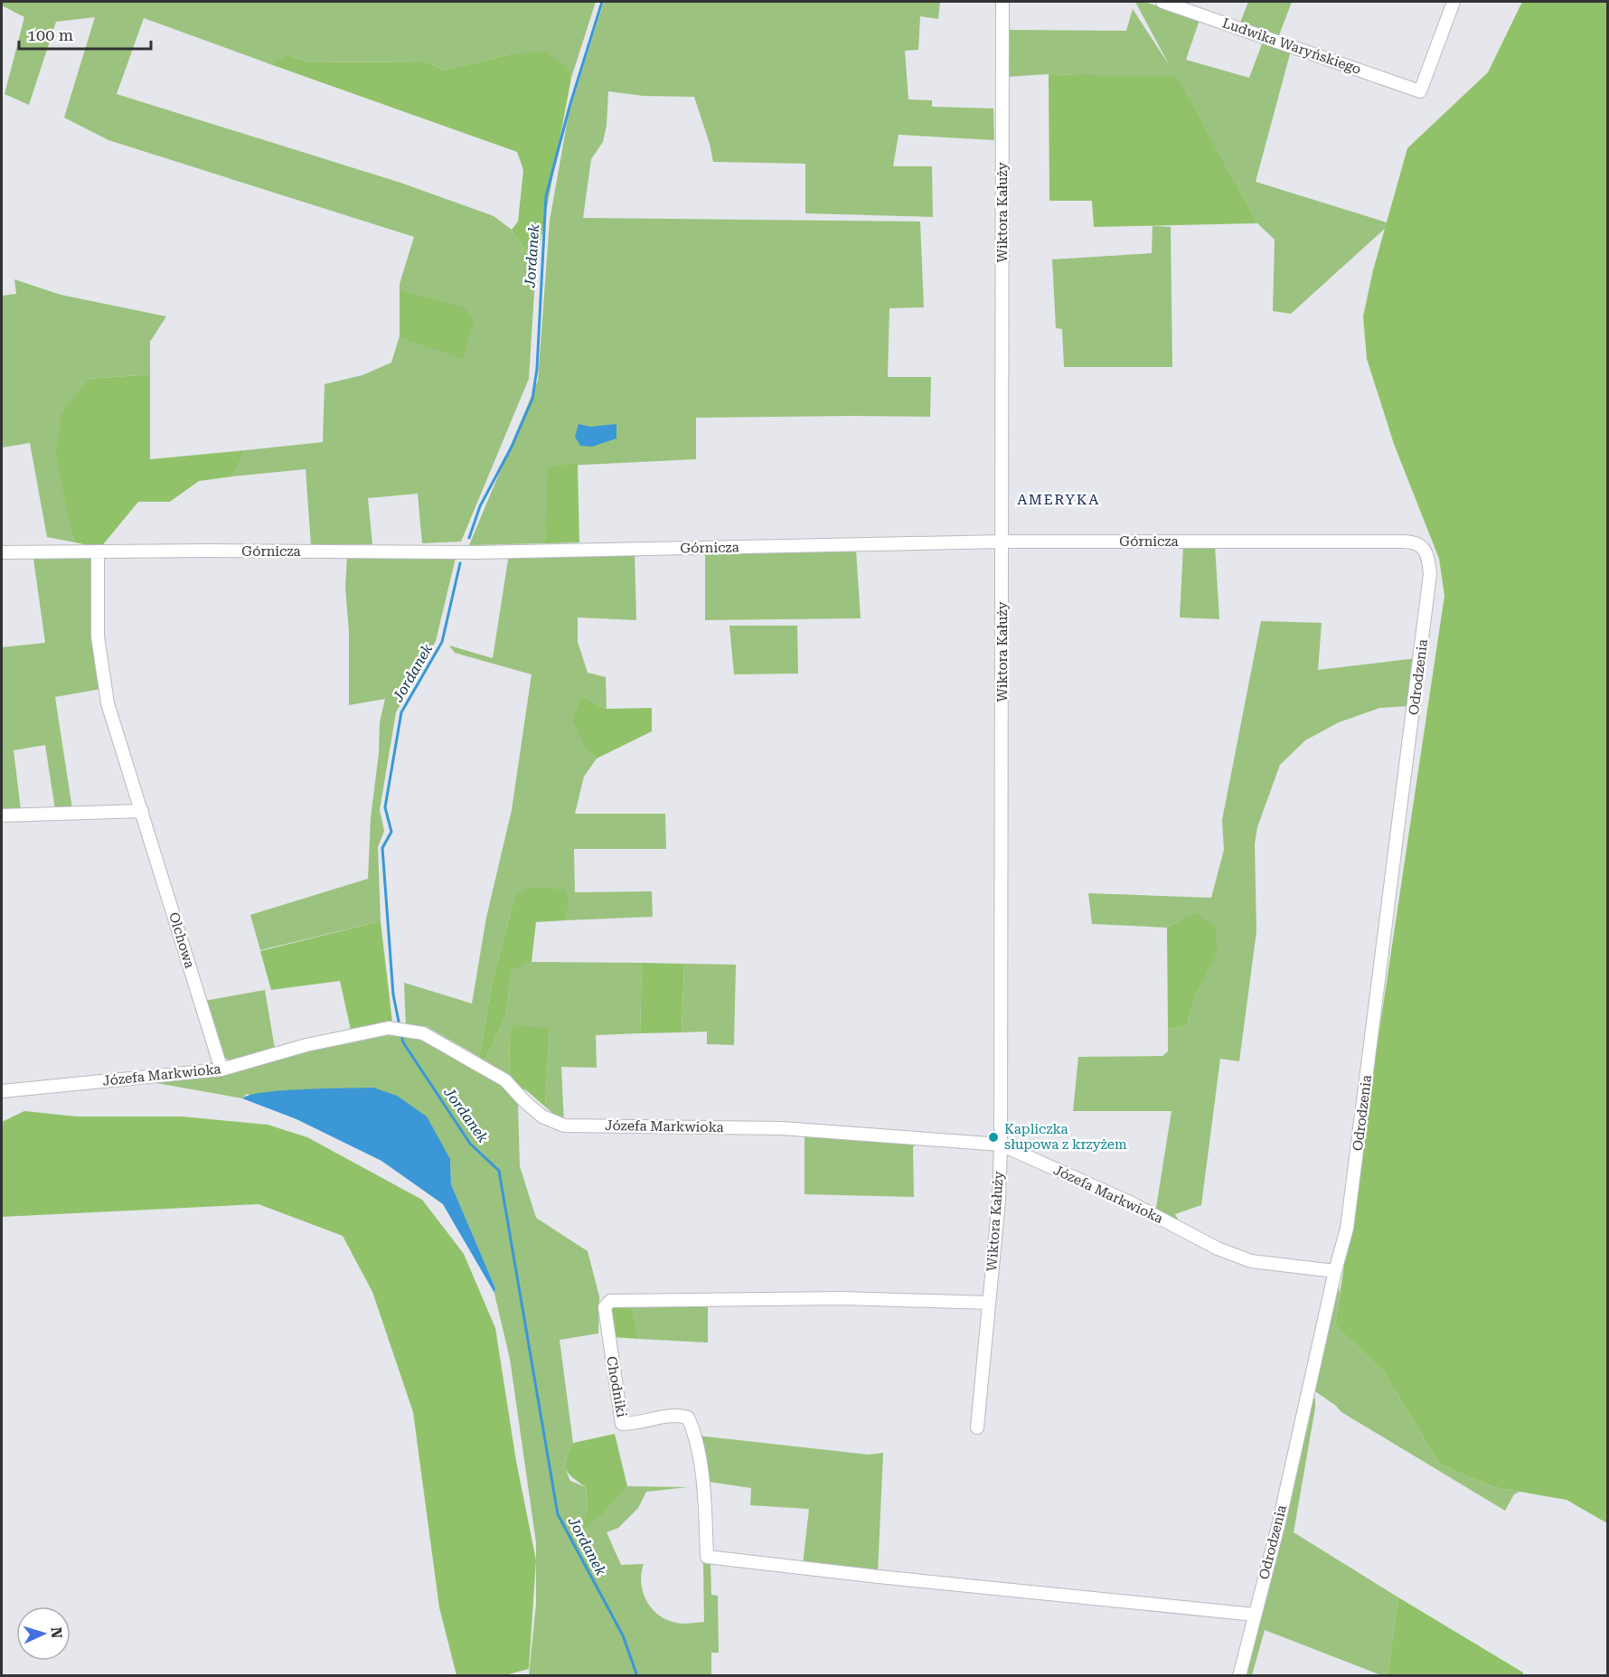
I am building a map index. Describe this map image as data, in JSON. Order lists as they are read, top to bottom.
{
  "streets": {
    "street": [
      "Ludwika Waryńskiego",
      "Wiktora Kałuży",
      "Górnicza",
      "Odrodzenia",
      "Olchowa",
      "Józefa Markwioka",
      "Chodniki"
    ]
  },
  "crossings": [
    ["Wiktora Kałuży", "Górnicza"],
    ["Wiktora Kałuży", "Józefa Markwioka"],
    ["Wiktora Kałuży", "Chodniki"],
    ["Górnicza", "Odrodzenia"],
    ["Górnicza", "Olchowa"],
    ["Odrodzenia", "Józefa Markwioka"],
    ["Odrodzenia", "Chodniki"],
    ["Olchowa", "Józefa Markwioka"]
  ],
  "districts": ["AMERYKA"],
  "water": ["Jordanek"],
  "places": ["Kapliczka słupowa z krzyżem"],
  "scale_bar": "100 m",
  "north": "right"
}
